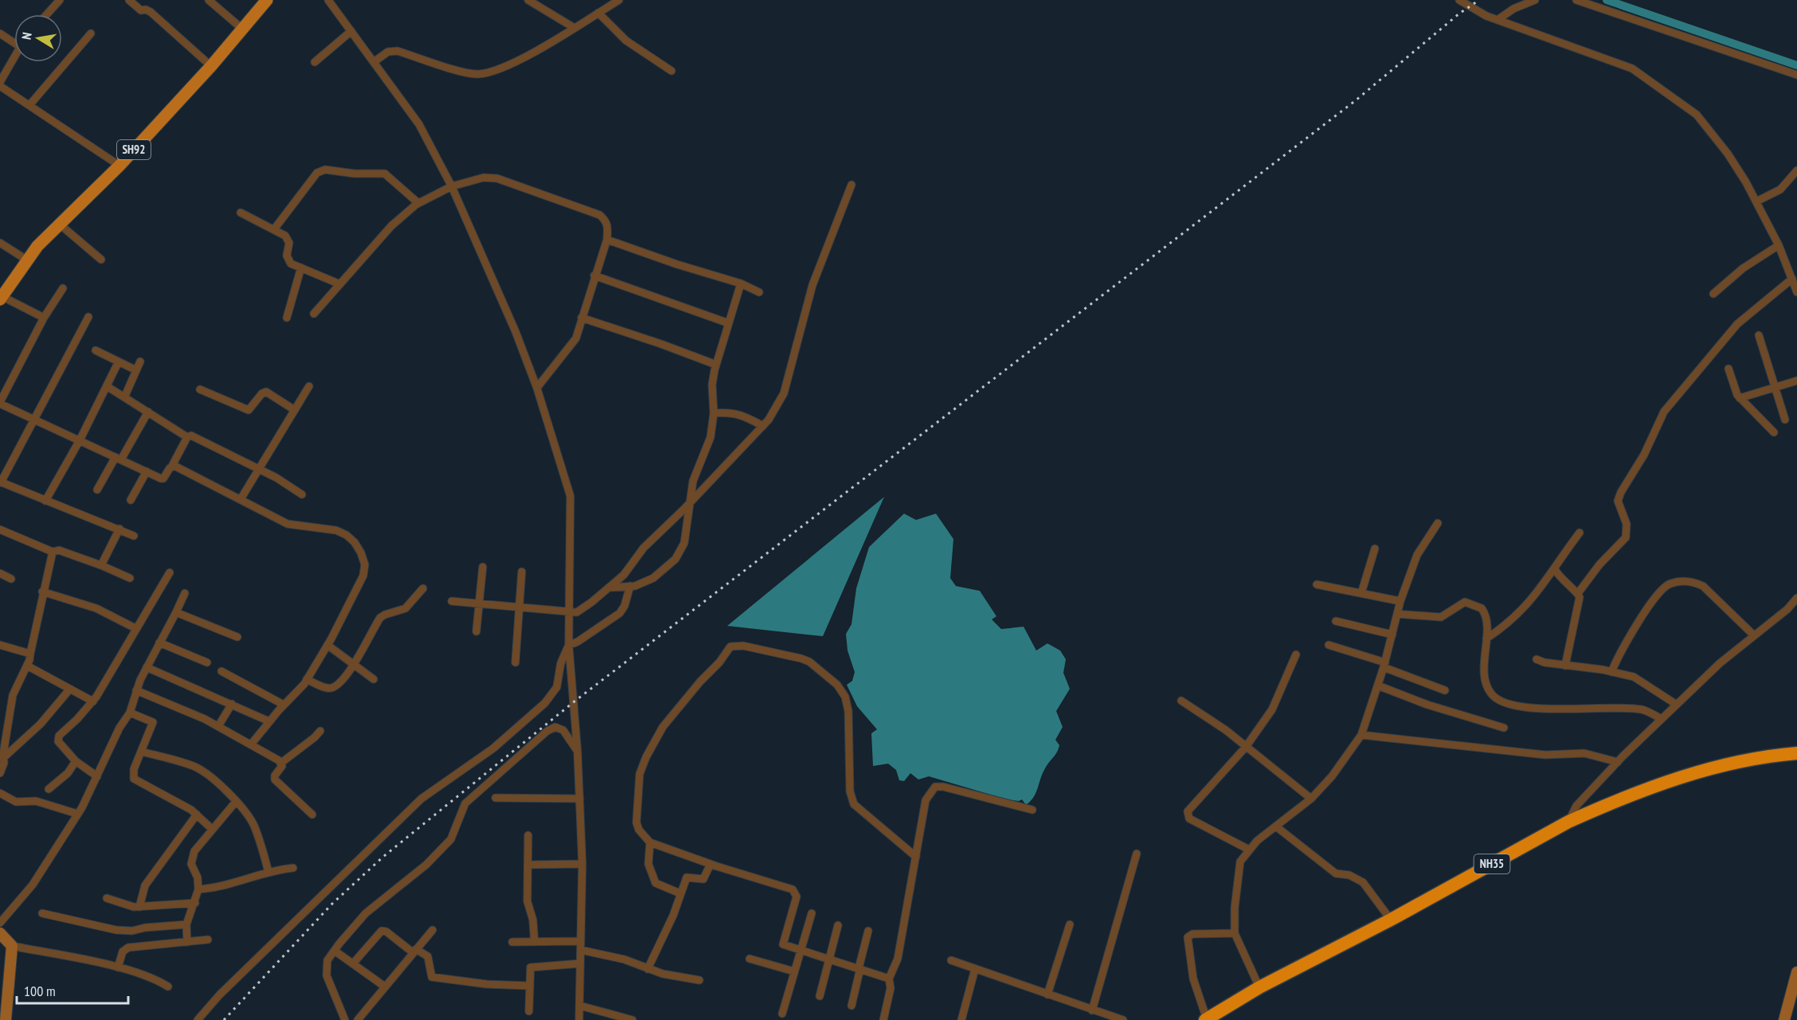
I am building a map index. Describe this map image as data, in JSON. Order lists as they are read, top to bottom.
{
  "streets": {
    "highway": ["NH35"],
    "main road": ["SH92"]
  },
  "scale_bar": "100 m",
  "north": "left"
}
